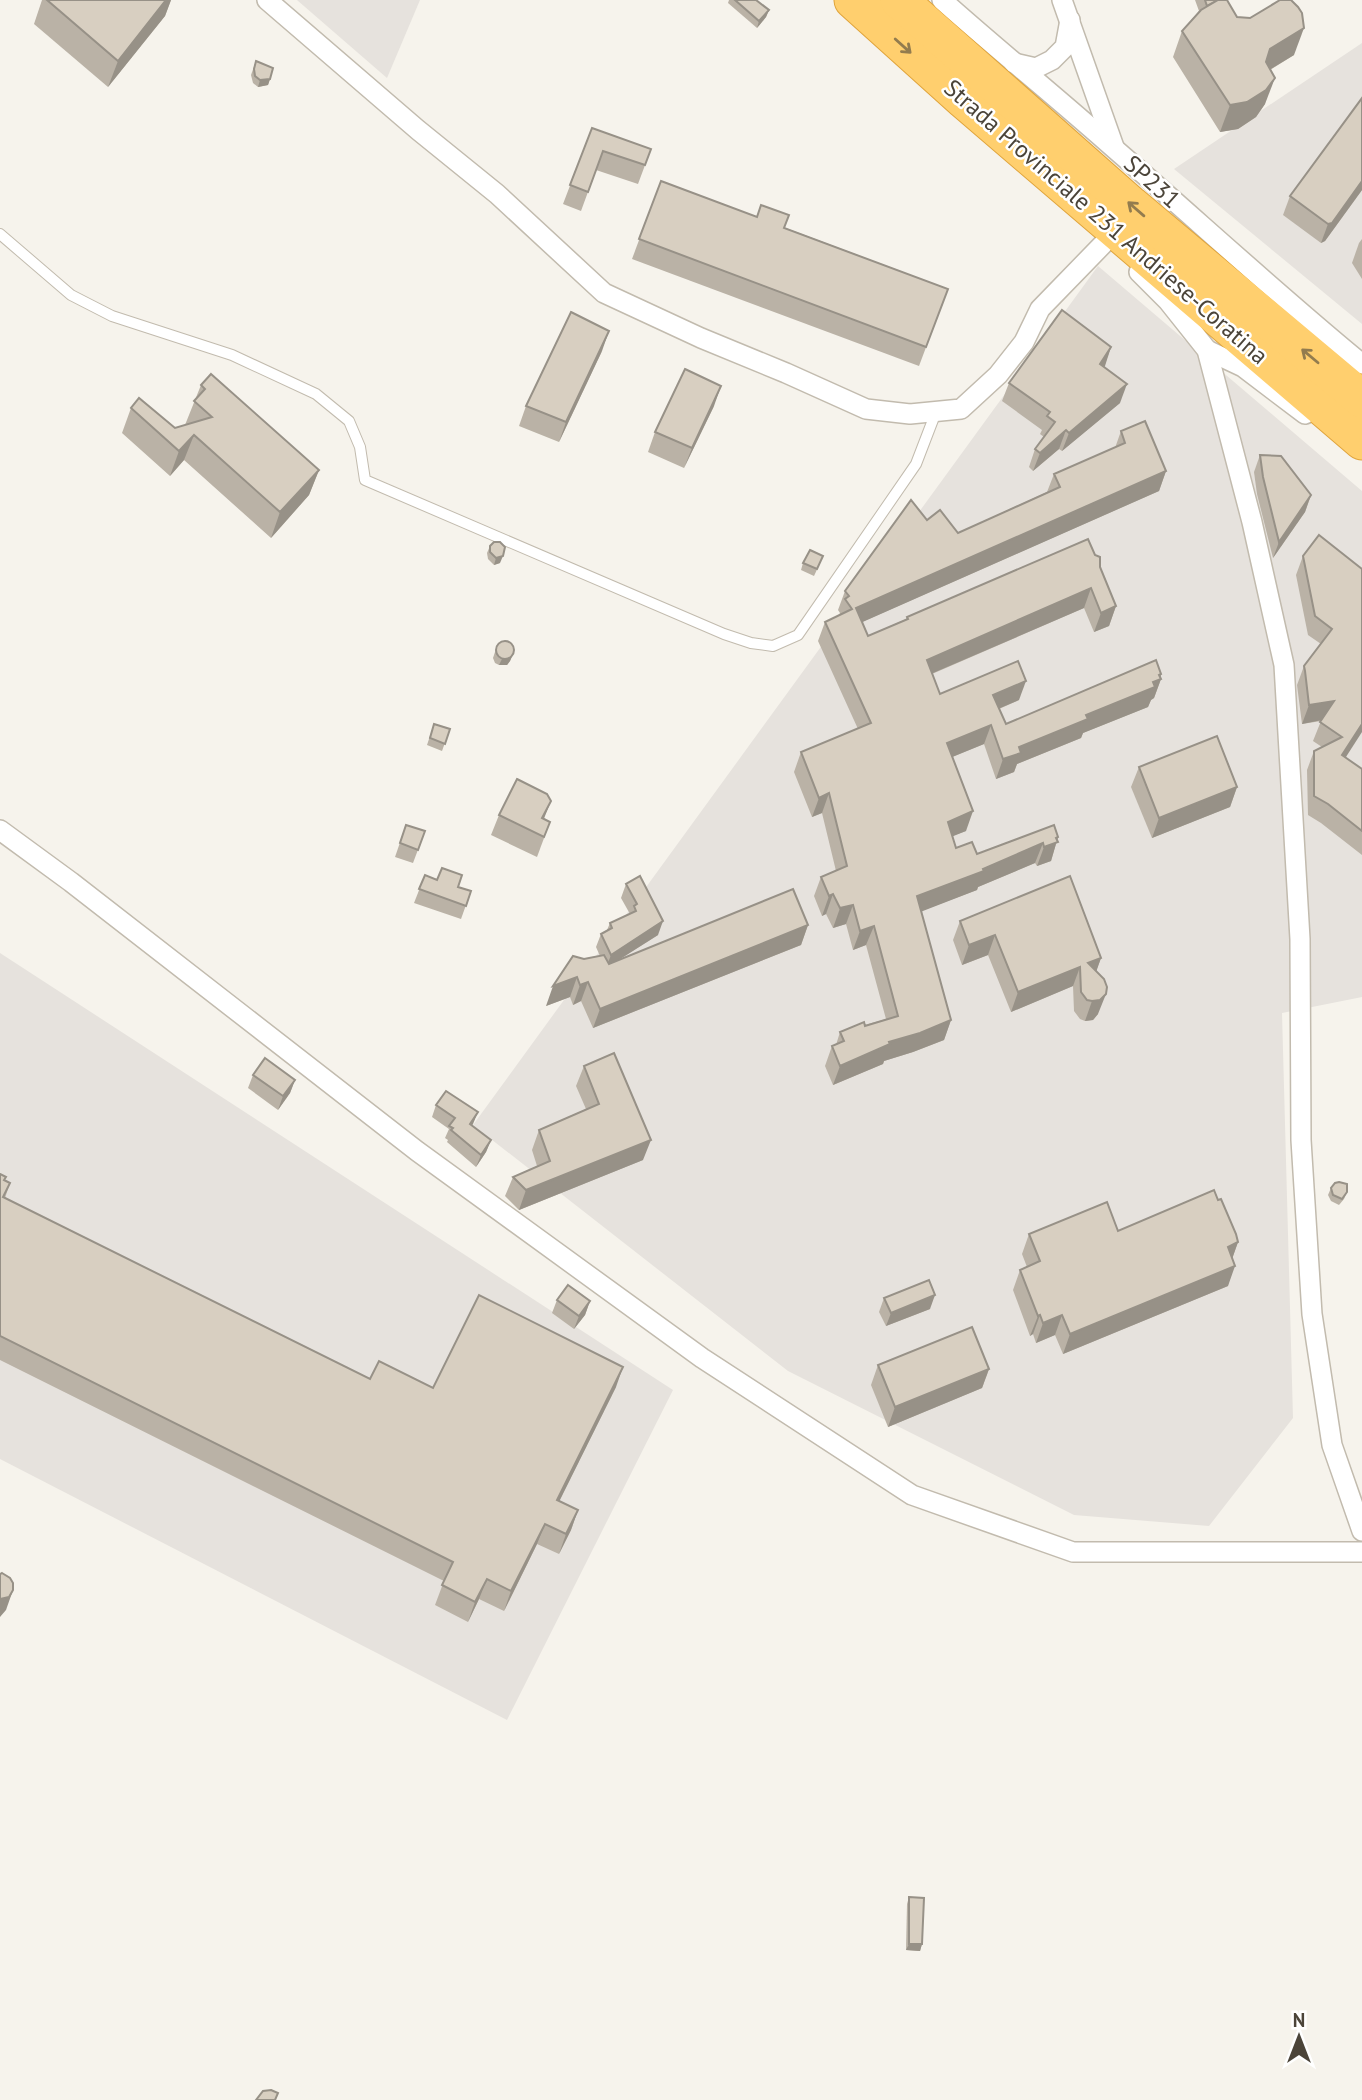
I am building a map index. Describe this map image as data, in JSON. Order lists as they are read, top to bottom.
{
  "streets": {
    "highway": ["SP231", "Strada Provinciale 231 Andriese-Coratina"]
  },
  "north": "top"
}
